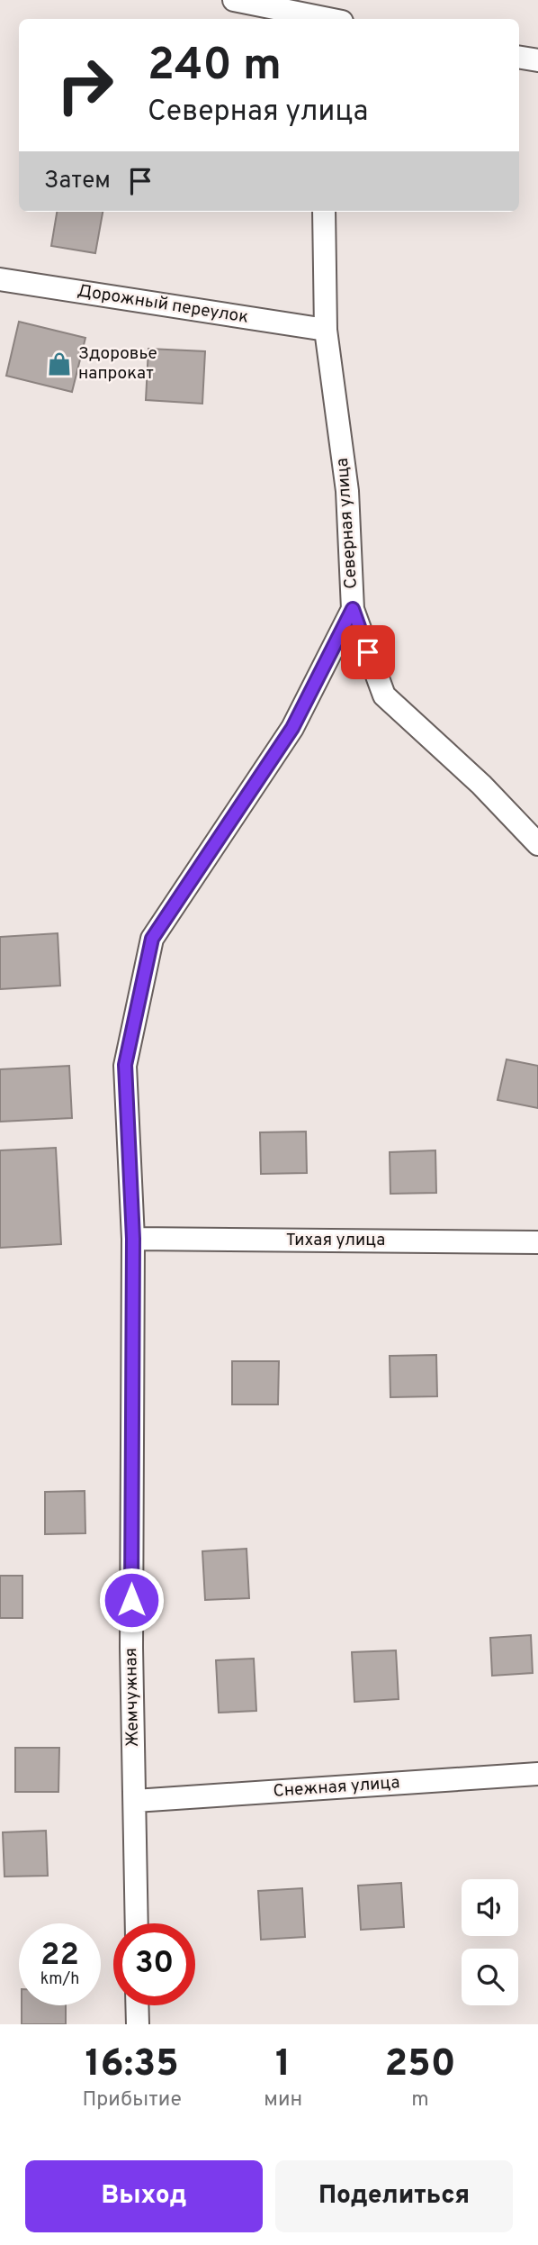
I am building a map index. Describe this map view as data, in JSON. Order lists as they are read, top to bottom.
{
  "streets": {
    "street": [
      "Дорожный переулок",
      "Северная улица",
      "Тихая улица",
      "Жемчужная",
      "Снежная улица"
    ]
  },
  "crossings": [
    ["Дорожный переулок", "Северная улица"],
    ["Северная улица", "Жемчужная"],
    ["Тихая улица", "Жемчужная"],
    ["Жемчужная", "Снежная улица"]
  ],
  "places": {
    "shop": ["Здоровье напрокат"]
  },
  "page": {
    "turn": ["240 m", "Северная улица"],
    "then": "Затем",
    "speed": "22 km/h",
    "limit": "30",
    "eta": [
      "16:35",
      "Прибытие",
      "1",
      "мин",
      "250",
      "m"
    ],
    "buttons": ["Выход", "Поделиться"]
  }
}
